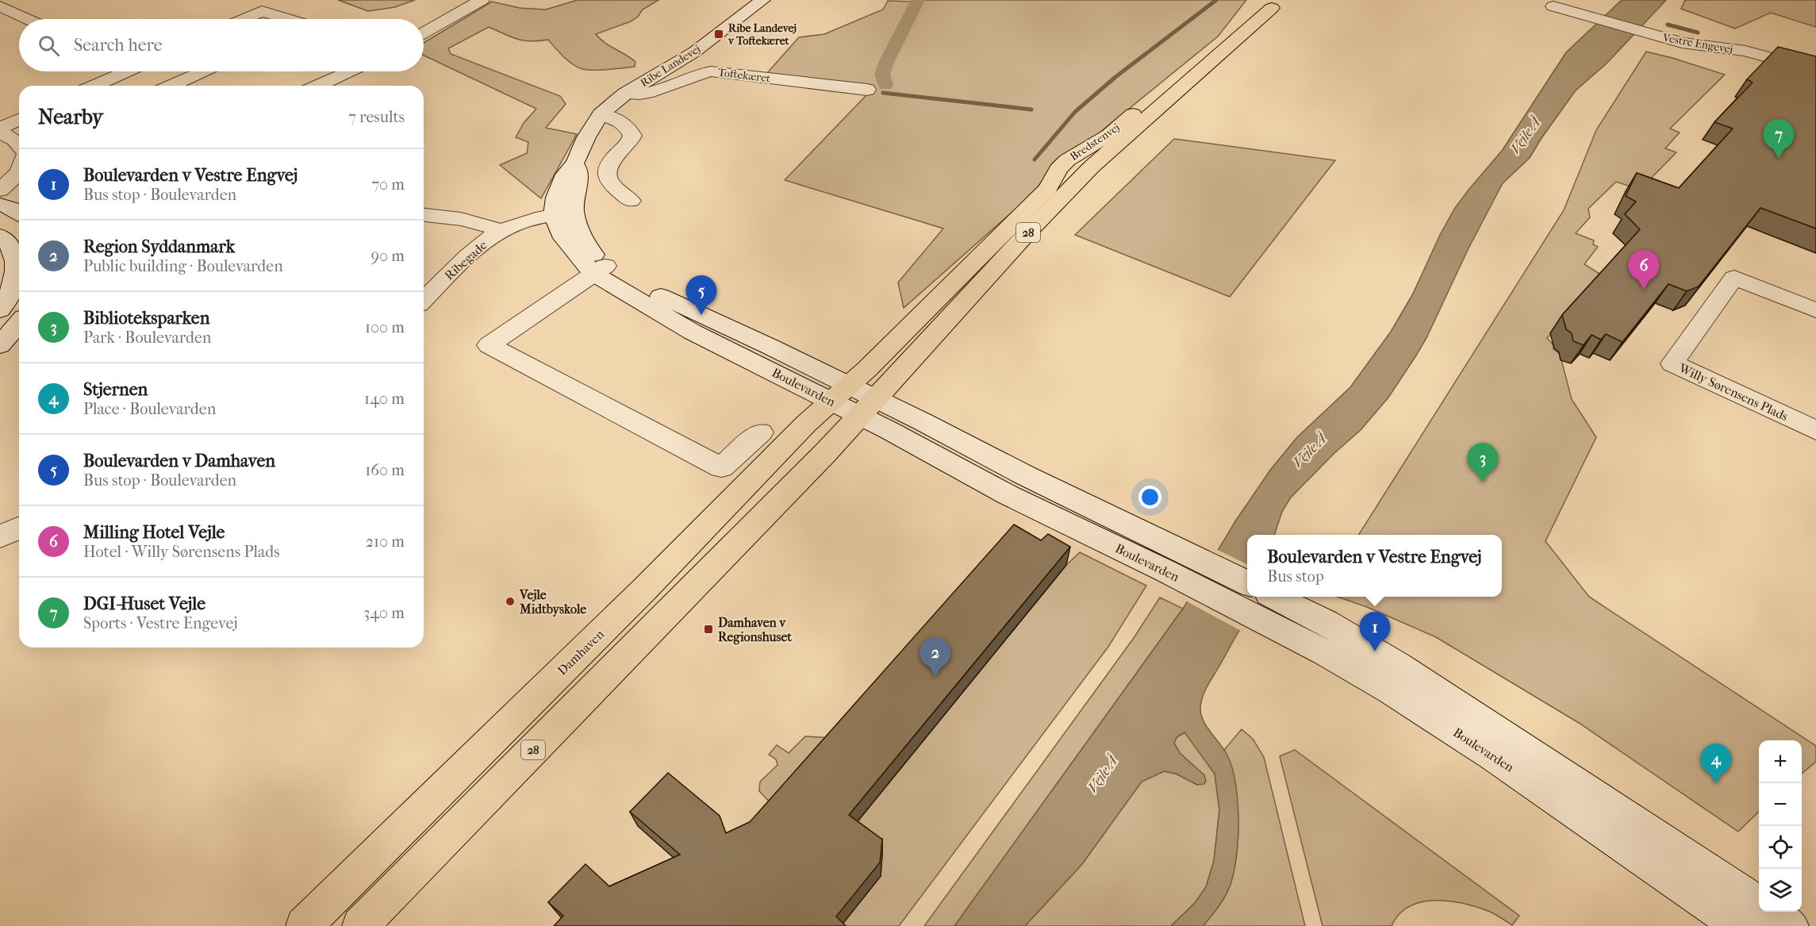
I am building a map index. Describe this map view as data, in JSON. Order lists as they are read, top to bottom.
{
  "streets": {
    "main road": ["Bredstenvej", "28", "Damhaven"],
    "street": [
      "Vestre Engevej",
      "Ribe Landevej",
      "Toftekæret",
      "Ribegade",
      "Boulevarden",
      "Willy Sørensens Plads"
    ]
  },
  "crossings": [
    ["Ribe Landevej", "Toftekæret"],
    ["Ribe Landevej", "Ribegade"],
    ["Ribe Landevej", "Boulevarden"],
    ["Bredstenvej", "28"],
    ["Bredstenvej", "Boulevarden"],
    ["Bredstenvej", "Damhaven"],
    ["28", "Boulevarden"],
    ["Ribegade", "Boulevarden"],
    ["Boulevarden", "Damhaven"]
  ],
  "water": ["Vejle Å"],
  "places": {
    "transit": ["Ribe Landevej v Toftekæret", "Damhaven v Regionshuset"],
    "other": ["Vejle Midtbyskole"]
  },
  "page": {
    "search": "Search here",
    "heading": ["Nearby", "7 results"],
    "pins": [
      "7",
      "6",
      "5",
      "3",
      "1",
      "2",
      "4"
    ],
    "list": [
      {
        "mark": "1",
        "name": "Boulevarden v Vestre Engvej",
        "note": "Bus stop · Boulevarden",
        "value": "70 m"
      },
      {
        "mark": "2",
        "name": "Region Syddanmark",
        "note": "Public building · Boulevarden",
        "value": "90 m"
      },
      {
        "mark": "3",
        "name": "Biblioteksparken",
        "note": "Park · Boulevarden",
        "value": "100 m"
      },
      {
        "mark": "4",
        "name": "Stjernen",
        "note": "Place · Boulevarden",
        "value": "140 m"
      },
      {
        "mark": "5",
        "name": "Boulevarden v Damhaven",
        "note": "Bus stop · Boulevarden",
        "value": "160 m"
      },
      {
        "mark": "6",
        "name": "Milling Hotel Vejle",
        "note": "Hotel · Willy Sørensens Plads",
        "value": "210 m"
      },
      {
        "mark": "7",
        "name": "DGI-Huset Vejle",
        "note": "Sports · Vestre Engevej",
        "value": "340 m"
      }
    ],
    "popup": ["Boulevarden v Vestre Engvej", "Bus stop"],
    "map_buttons": ["+", "−"]
  }
}
